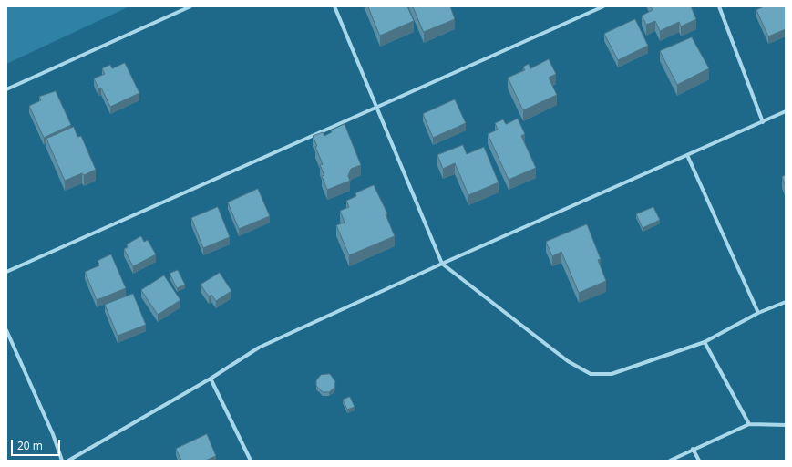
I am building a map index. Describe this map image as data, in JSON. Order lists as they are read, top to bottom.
{
  "scale_bar": "20 m"
}
